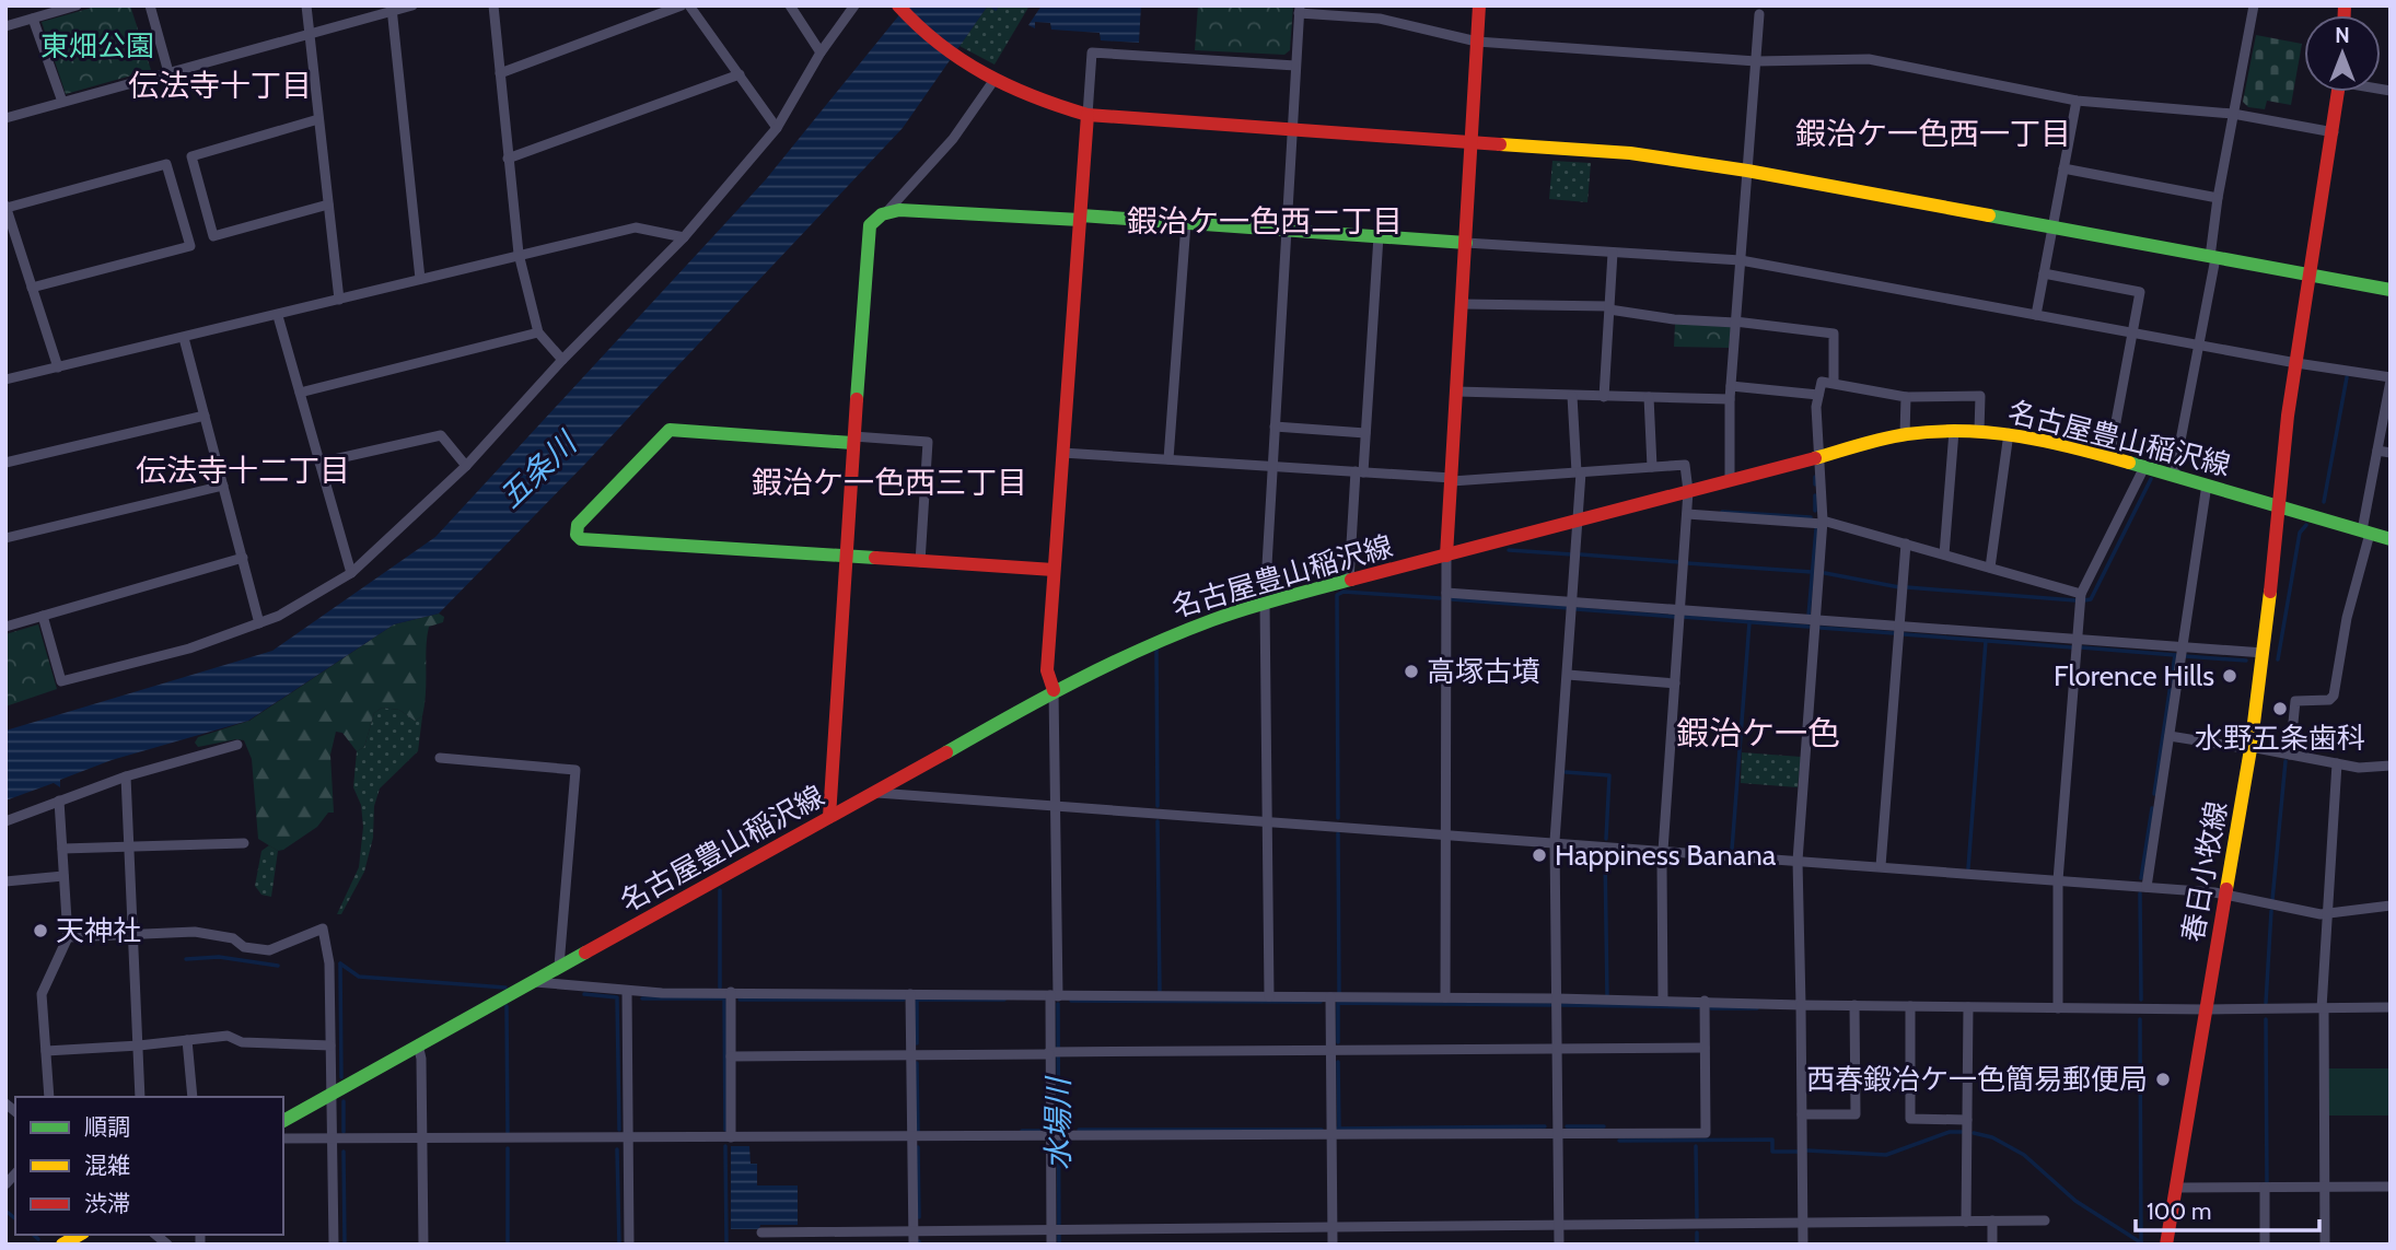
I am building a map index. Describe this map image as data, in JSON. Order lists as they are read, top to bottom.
{
  "streets": {
    "street": ["名古屋豊山稲沢線", "春日小牧線"]
  },
  "crossings": [
    ["名古屋豊山稲沢線", "春日小牧線"]
  ],
  "districts": [
    "伝法寺十丁目",
    "鍜治ケ一色西一丁目",
    "鍜治ケ一色西二丁目",
    "伝法寺十二丁目",
    "鍜治ケ一色西三丁目",
    "鍜治ケ一色"
  ],
  "water": ["五条川", "水場川"],
  "parks": ["東畑公園"],
  "places": [
    "高塚古墳",
    "Florence Hills",
    "水野五条歯科",
    "Happiness Banana",
    "天神社",
    "西春鍛冶ケ一色簡易郵便局"
  ],
  "legend": ["順調", "混雑", "渋滞"],
  "scale_bar": "100 m",
  "north": "top"
}
